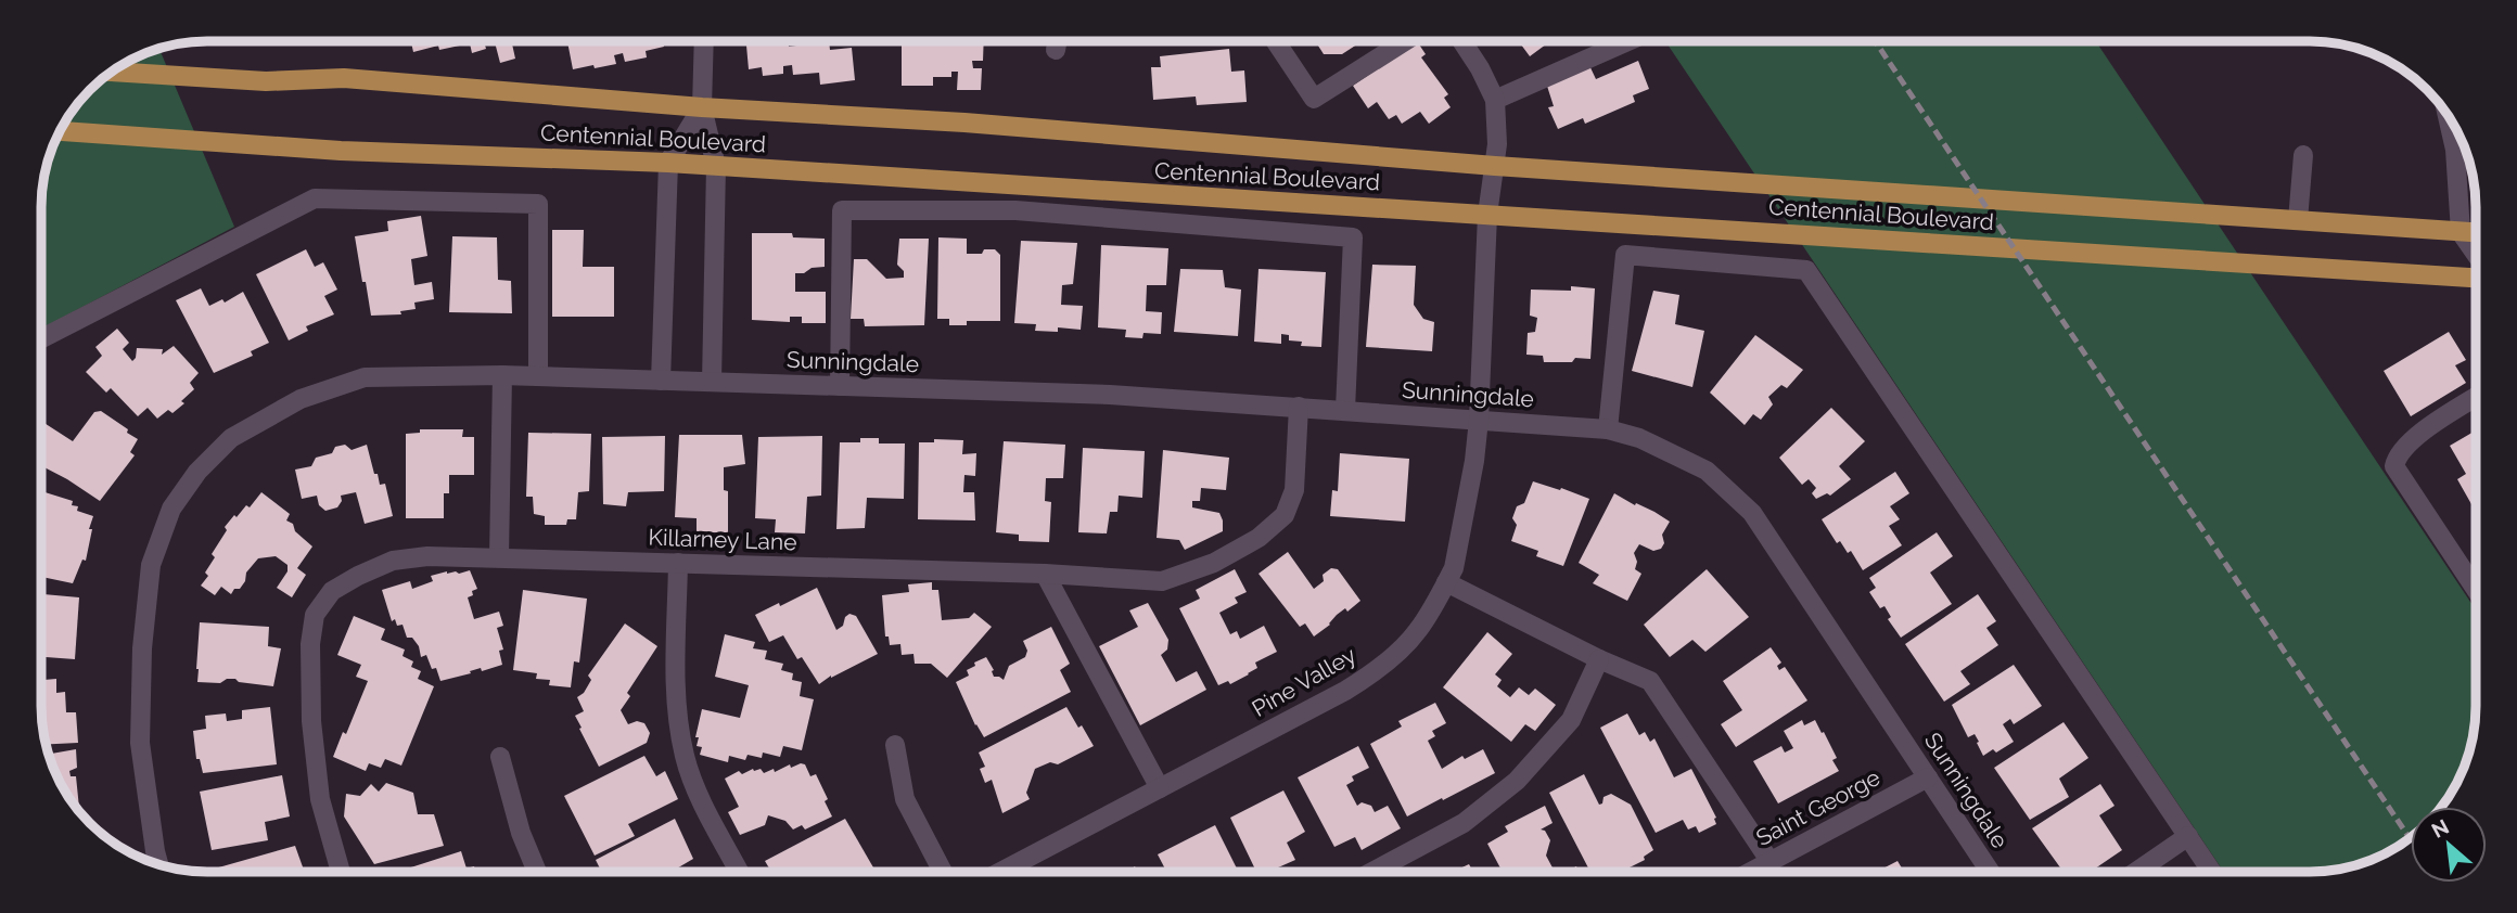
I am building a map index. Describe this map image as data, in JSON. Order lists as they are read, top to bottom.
{
  "streets": {
    "main road": ["Centennial Boulevard"],
    "street": [
      "Sunningdale",
      "Killarney Lane",
      "Pine Valley",
      "Saint George"
    ]
  },
  "crossings": [
    ["Centennial Boulevard", "Pine Valley"],
    ["Sunningdale", "Killarney Lane"],
    ["Sunningdale", "Pine Valley"],
    ["Sunningdale", "Saint George"]
  ],
  "north": "top left"
}
